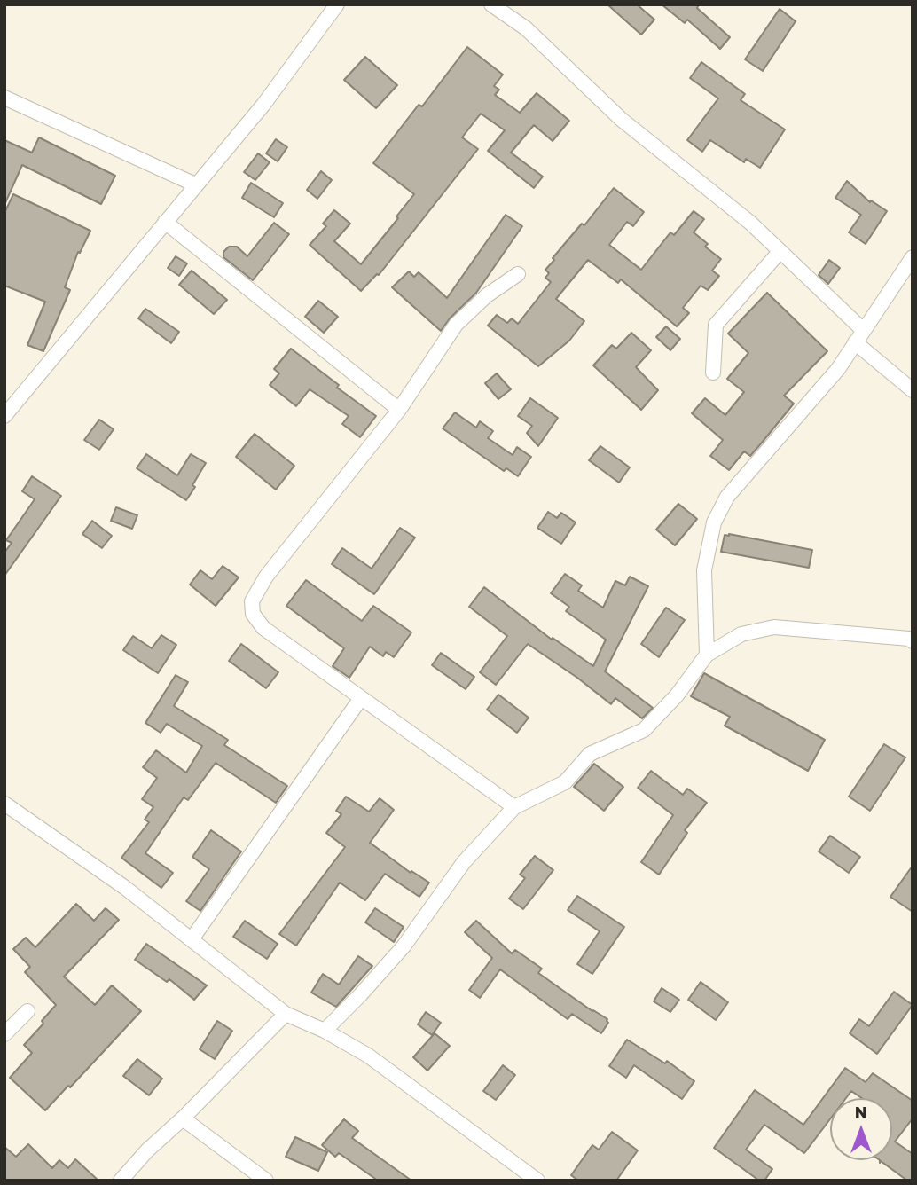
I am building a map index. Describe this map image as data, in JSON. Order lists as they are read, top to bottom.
{
  "north": "top"
}
